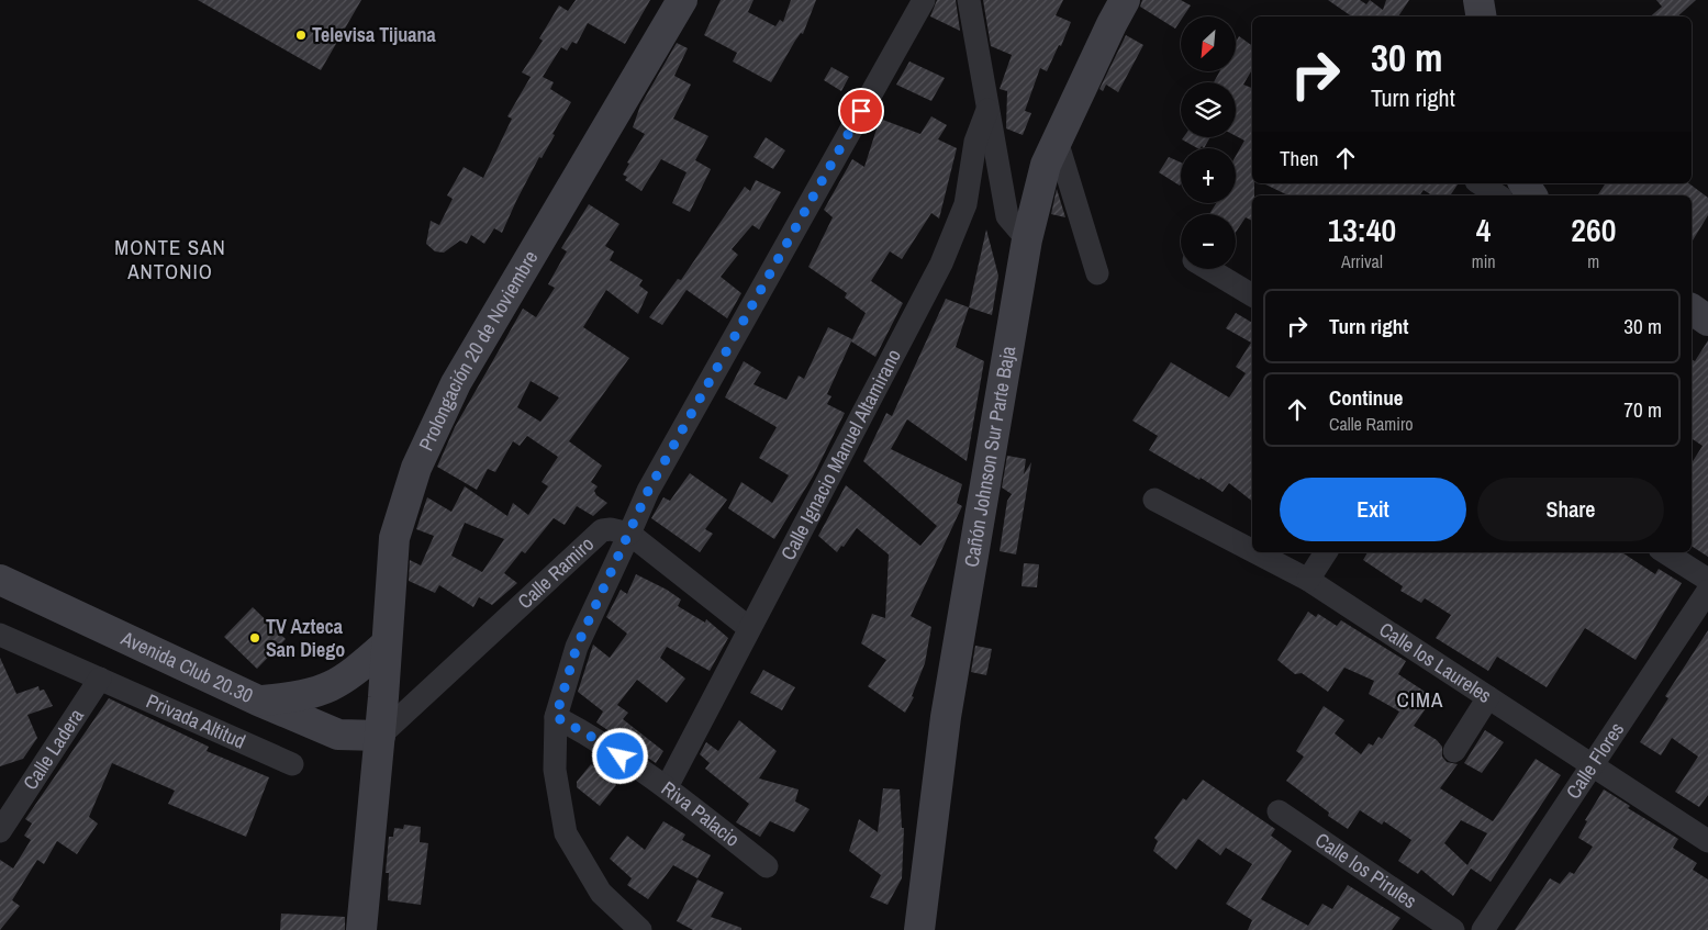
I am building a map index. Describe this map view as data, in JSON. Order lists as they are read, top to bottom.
{
  "streets": {
    "main road": ["Prolongación 20 de Noviembre", "Cañón Johnson Sur Parte Baja", "Avenida Club 20.30"],
    "street": [
      "Calle Ignacio Manuel Altamirano",
      "Calle Ramiro",
      "Calle los Laureles",
      "Privada Altitud",
      "Calle Ladera",
      "Calle Flores",
      "Riva Palacio",
      "Calle los Pirules"
    ]
  },
  "crossings": [
    ["Prolongación 20 de Noviembre", "Calle Ramiro"],
    ["Prolongación 20 de Noviembre", "Avenida Club 20.30"],
    ["Calle Ignacio Manuel Altamirano", "Riva Palacio"],
    ["Calle Ramiro", "Avenida Club 20.30"],
    ["Calle los Laureles", "Calle Flores"],
    ["Privada Altitud", "Calle Ladera"]
  ],
  "districts": ["MONTE SAN ANTONIO", "CIMA"],
  "places": ["Televisa Tijuana", "TV Azteca San Diego"],
  "north": "bottom left",
  "page": {
    "map_buttons": ["+", "−"],
    "turn": ["30 m", "Turn right"],
    "then": "Then",
    "eta": [
      "13:40",
      "Arrival",
      "4",
      "min",
      "260",
      "m"
    ],
    "list": [
      {
        "name": "Turn right",
        "value": "30 m"
      },
      {
        "name": "Continue",
        "note": "Calle Ramiro",
        "value": "70 m"
      }
    ],
    "buttons": ["Exit", "Share"]
  }
}
